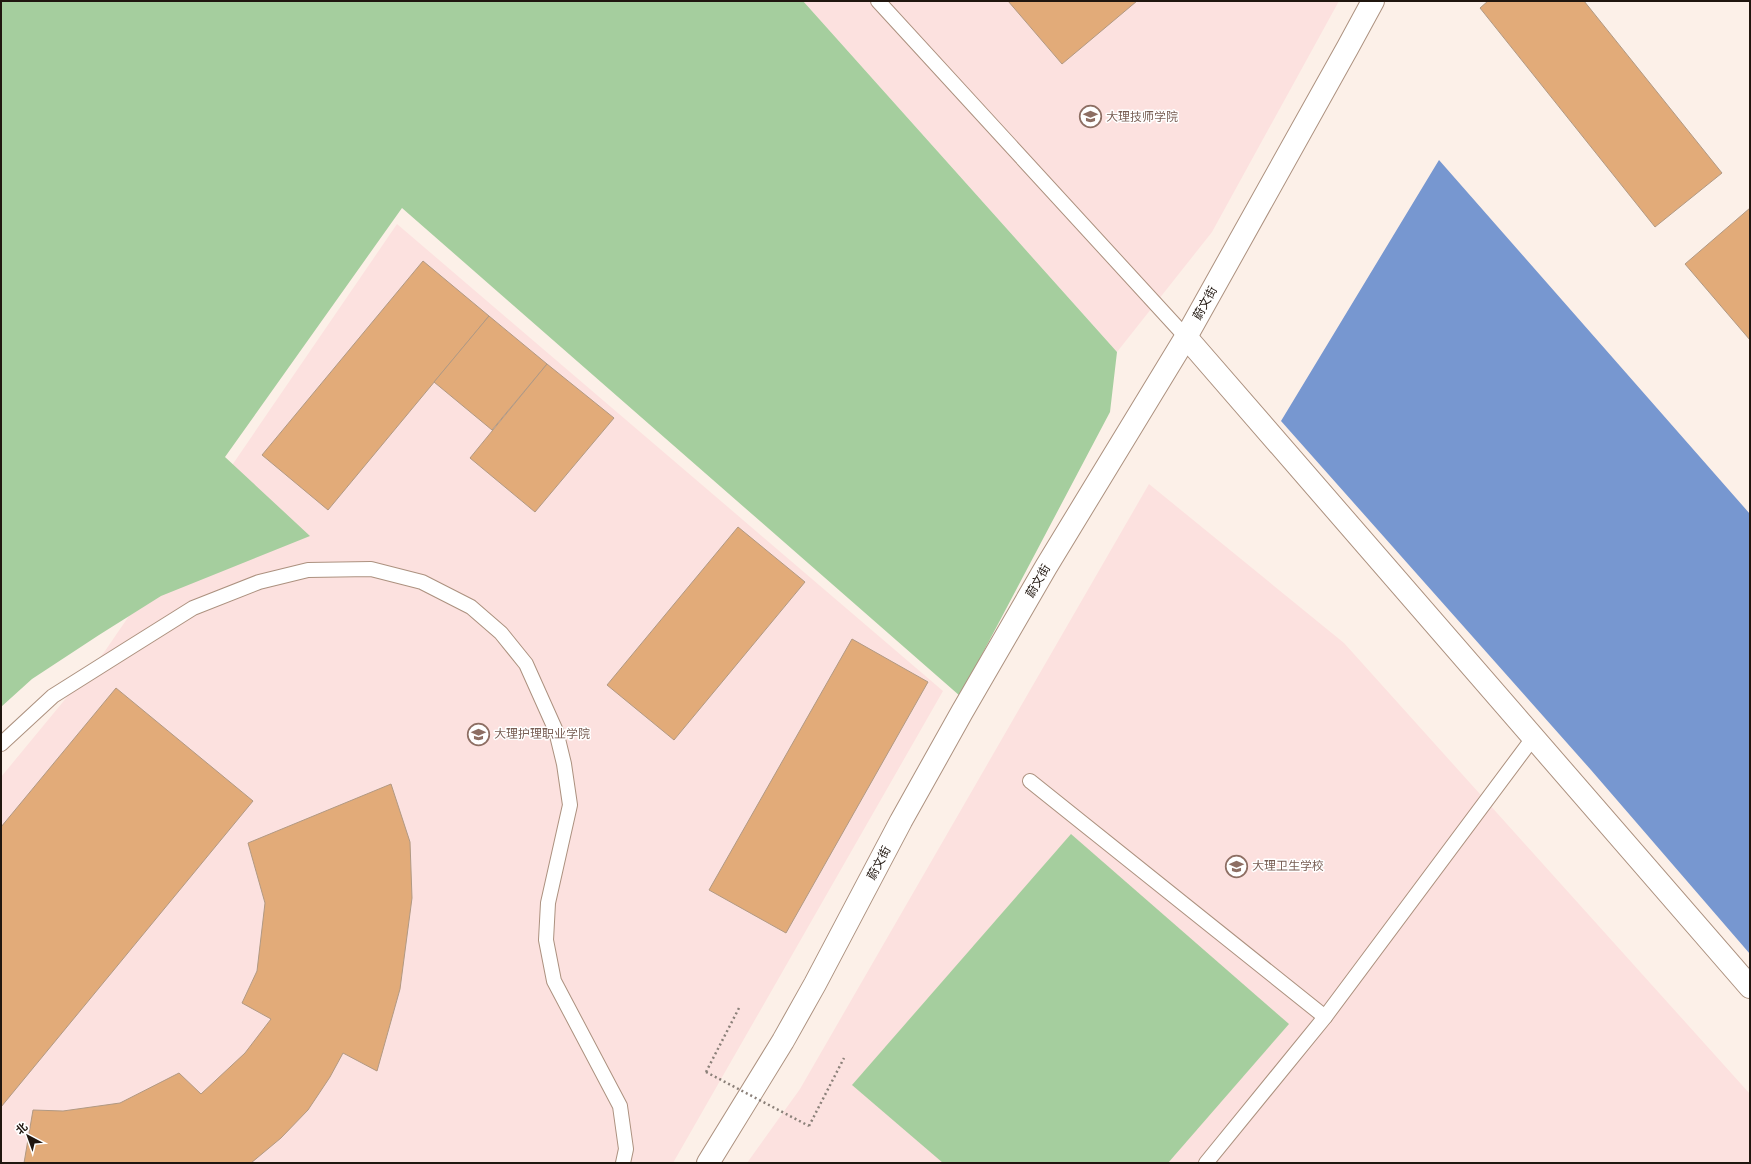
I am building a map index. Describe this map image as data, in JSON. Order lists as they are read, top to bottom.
{
  "streets": {
    "street": ["蔚文街"]
  },
  "places": {
    "school or university": ["大理技师学院", "大理护理职业学院", "大理卫生学校"]
  },
  "north": "top left"
}
